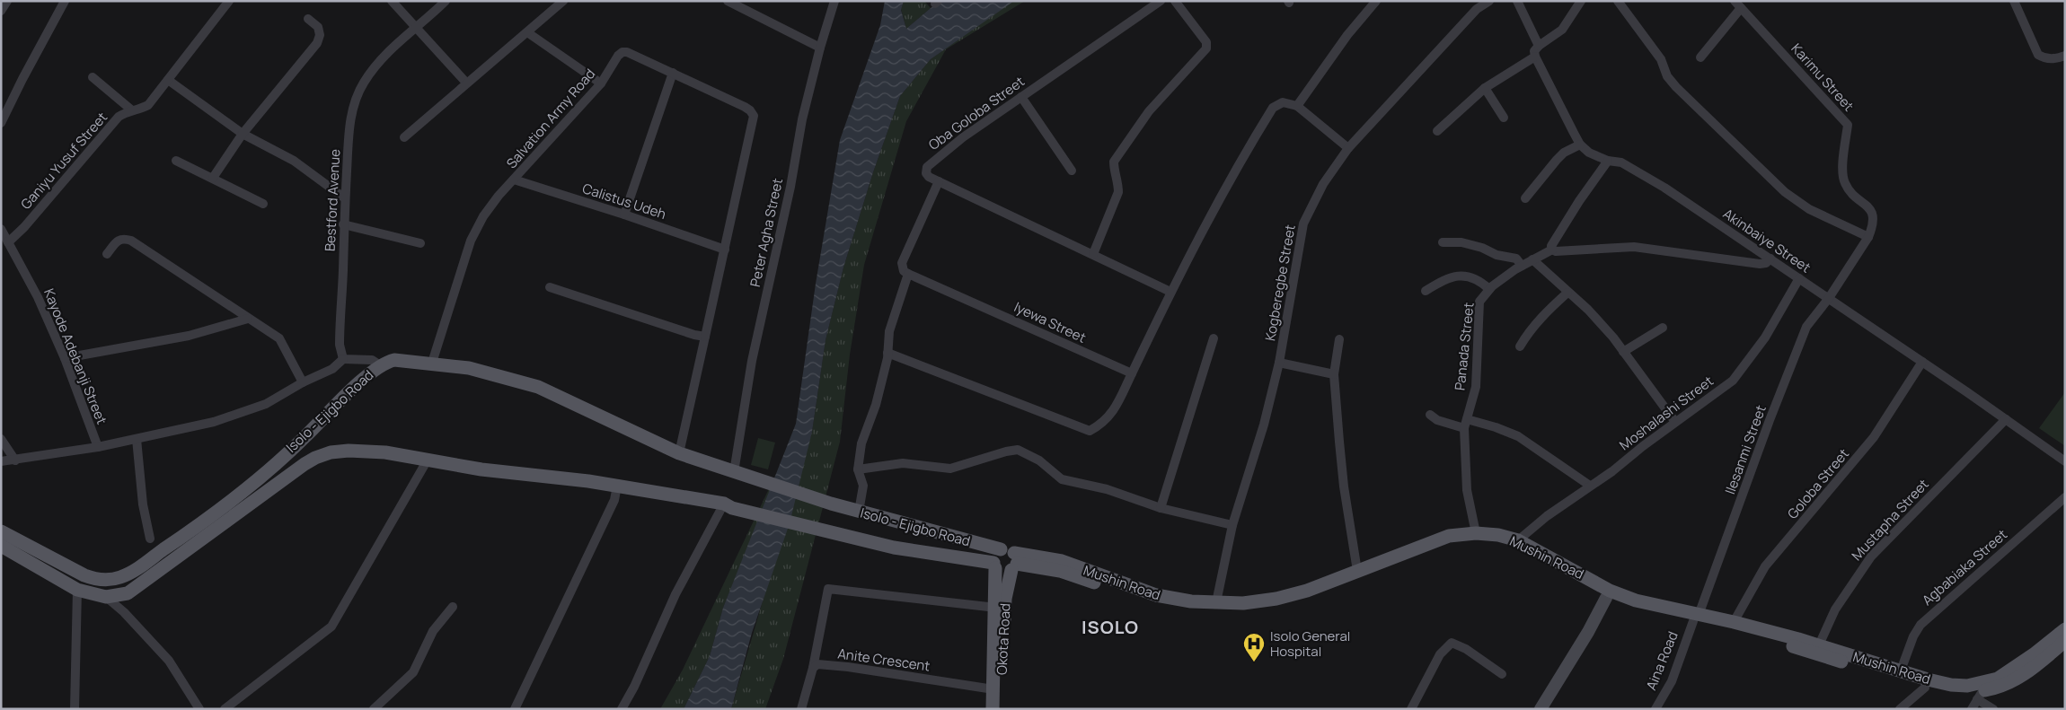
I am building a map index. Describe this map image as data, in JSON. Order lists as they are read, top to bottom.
{
  "streets": {
    "main road": ["Isolo - Ejigbo Road", "Mushin Road", "Okota Road"],
    "street": [
      "Karimu Street",
      "Oba Goloba Street",
      "Salvation Army Road",
      "Ganiyu Yusuf Street",
      "Bestford Avenue",
      "Calistus Udeh",
      "Peter Agha Street",
      "Akinbaiye Street",
      "Kogberegbe Street",
      "Iyewa Street",
      "Panada Street",
      "Kayode Adebanji Street",
      "Moshalashi Street",
      "Ilesanmi Street",
      "Goloba Street",
      "Mustapha Street",
      "Agbabiaka Street",
      "Anite Crescent",
      "Aina Road"
    ]
  },
  "crossings": [
    ["Karimu Street", "Akinbaiye Street"],
    ["Karimu Street", "Ilesanmi Street"],
    ["Salvation Army Road", "Calistus Udeh"],
    ["Salvation Army Road", "Isolo - Ejigbo Road"],
    ["Ganiyu Yusuf Street", "Kayode Adebanji Street"],
    ["Peter Agha Street", "Isolo - Ejigbo Road"],
    ["Akinbaiye Street", "Moshalashi Street"],
    ["Akinbaiye Street", "Ilesanmi Street"],
    ["Akinbaiye Street", "Goloba Street"],
    ["Akinbaiye Street", "Mustapha Street"],
    ["Kogberegbe Street", "Mushin Road"],
    ["Panada Street", "Mushin Road"],
    ["Isolo - Ejigbo Road", "Mushin Road"],
    ["Isolo - Ejigbo Road", "Okota Road"],
    ["Moshalashi Street", "Mushin Road"],
    ["Ilesanmi Street", "Mushin Road"],
    ["Ilesanmi Street", "Aina Road"],
    ["Goloba Street", "Mushin Road"],
    ["Mustapha Street", "Mushin Road"],
    ["Mushin Road", "Agbabiaka Street"],
    ["Mushin Road", "Okota Road"],
    ["Mushin Road", "Aina Road"]
  ],
  "districts": ["ISOLO"],
  "places": {
    "hospital": ["Isolo General Hospital"]
  }
}
